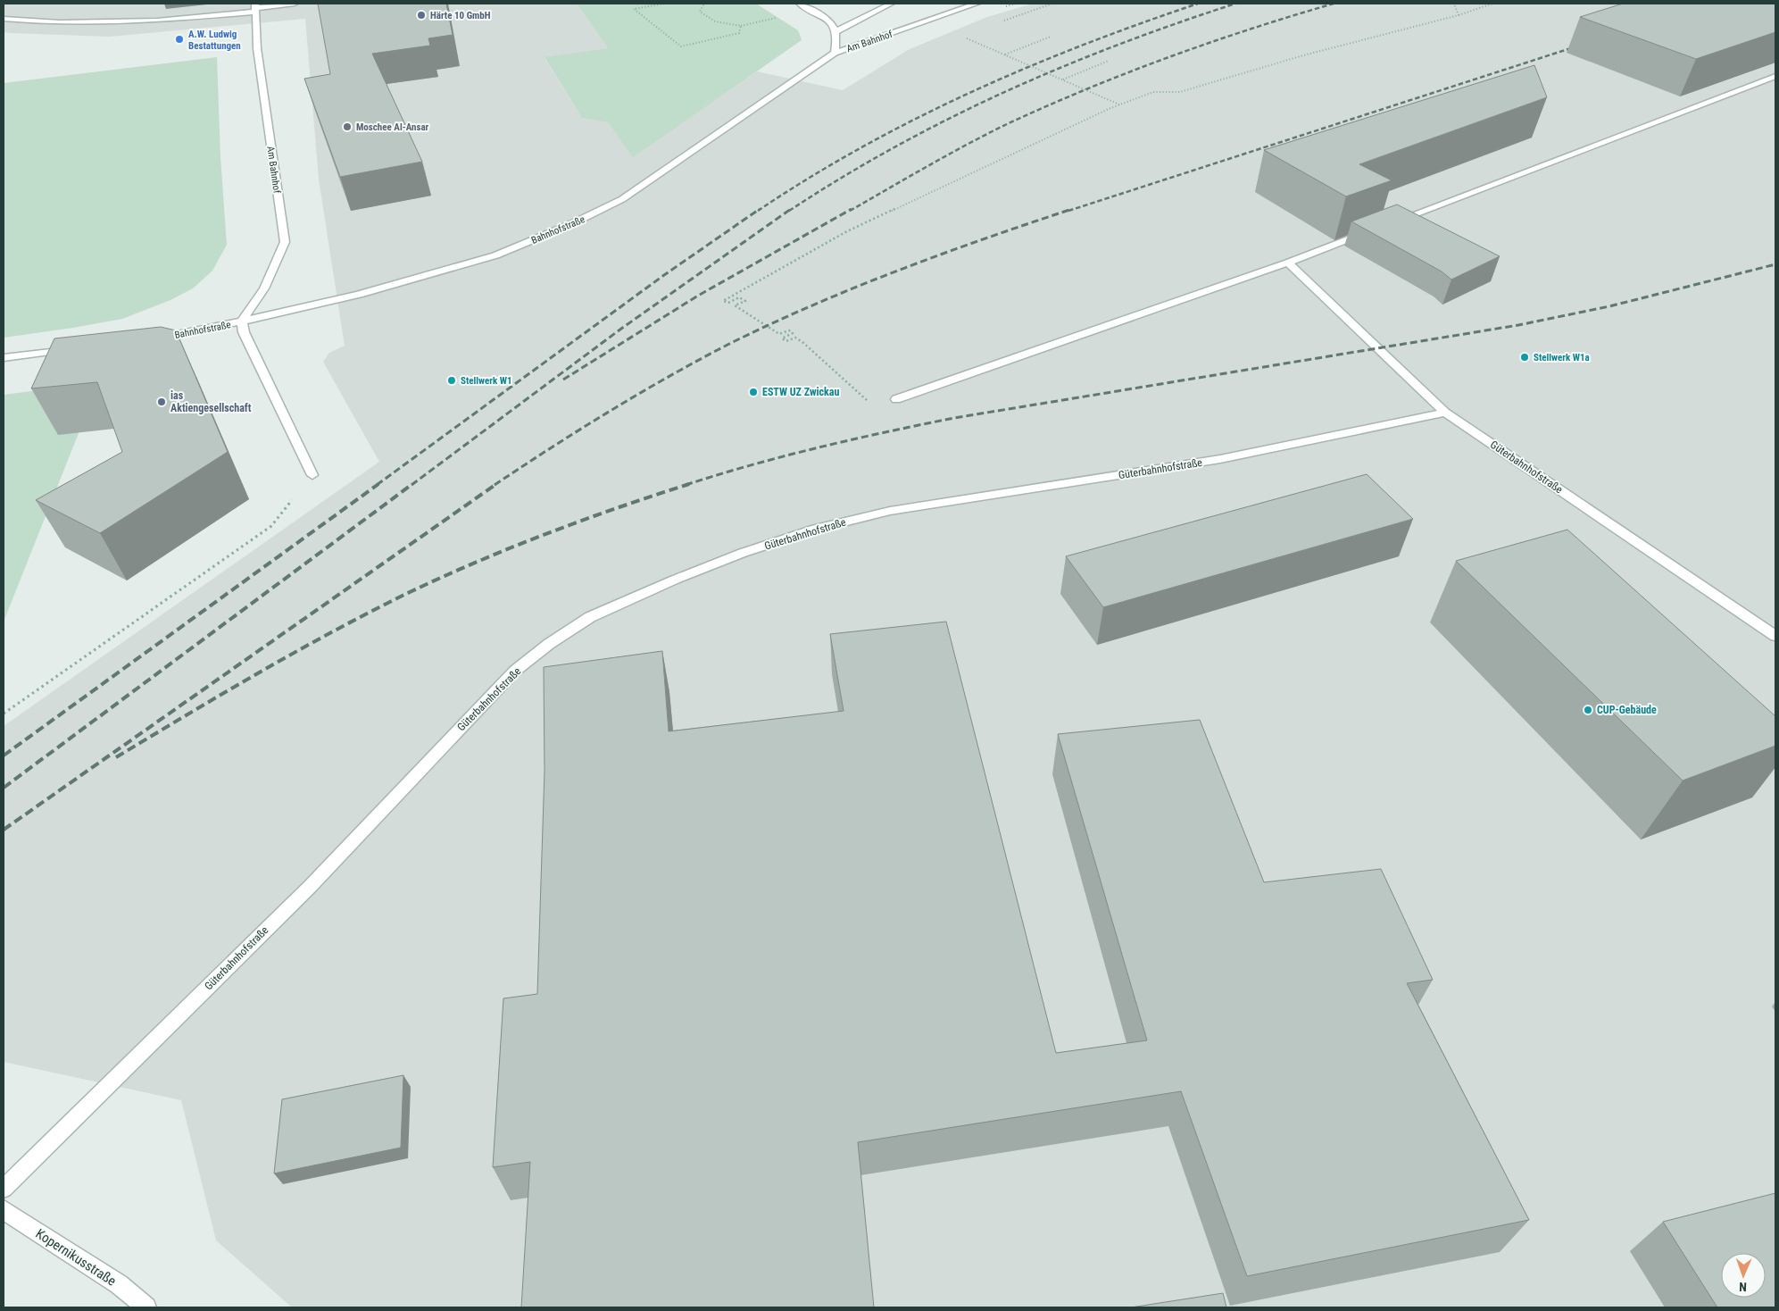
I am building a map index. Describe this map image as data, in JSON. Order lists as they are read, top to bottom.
{
  "streets": {
    "street": [
      "Am Bahnhof",
      "Bahnhofstraße",
      "Güterbahnhofstraße",
      "Kopernikusstraße"
    ]
  },
  "crossings": [
    ["Am Bahnhof", "Bahnhofstraße"]
  ],
  "places": [
    "Härte 10 GmbH",
    "A.W. Ludwig Bestattungen",
    "Moschee Al-Ansar",
    "Stellwerk W1a",
    "Stellwerk W1",
    "ESTW UZ Zwickau",
    "ias Aktiengesellschaft",
    "CUP-Gebäude"
  ],
  "north": "bottom"
}
